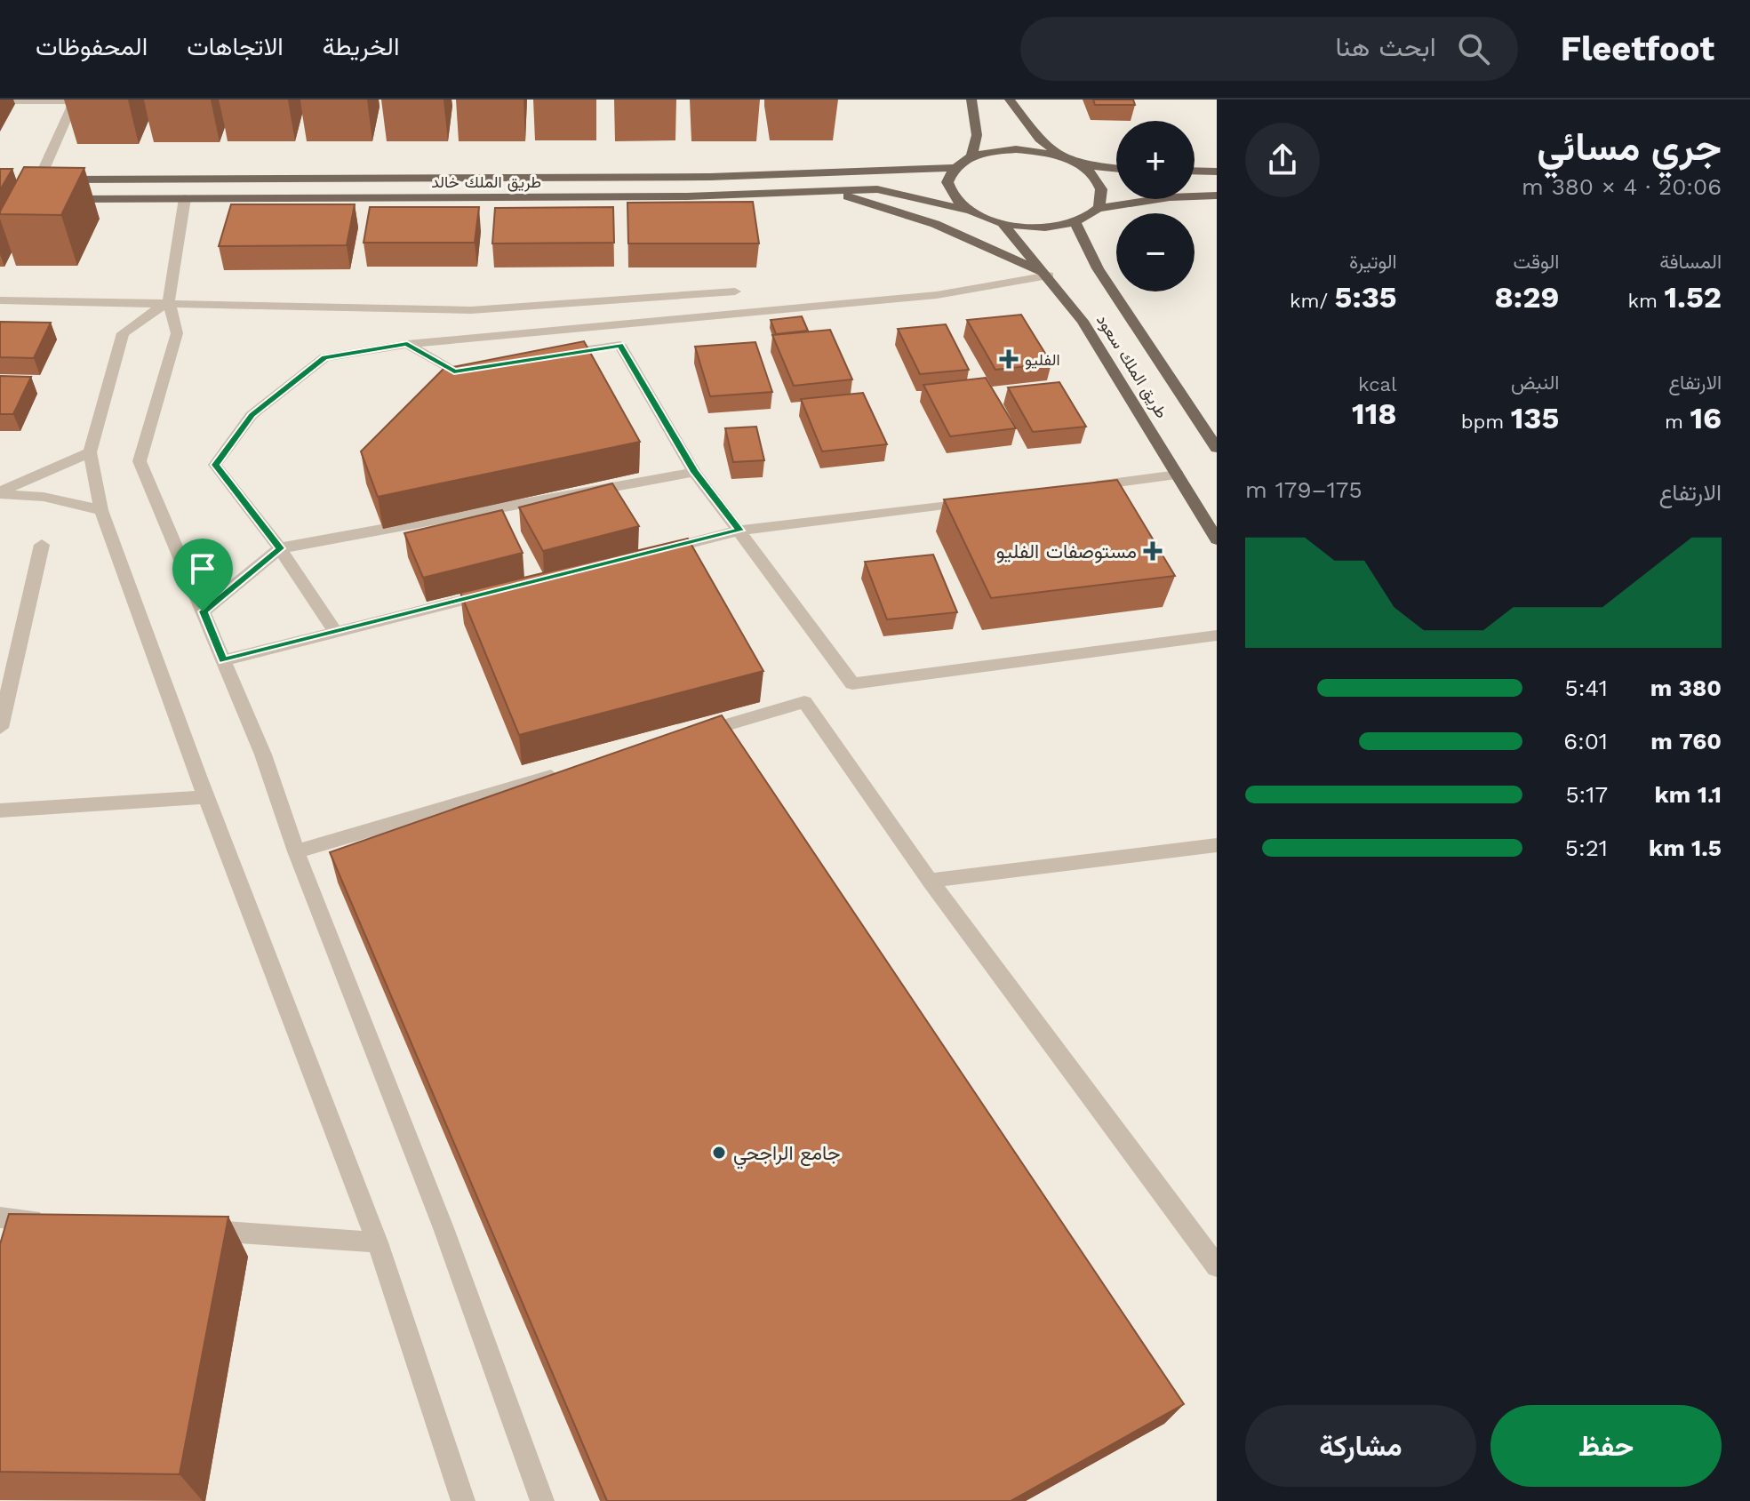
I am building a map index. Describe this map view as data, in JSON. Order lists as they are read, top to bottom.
{
  "streets": {
    "main road": ["طريق الملك خالد", "طريق الملك سعود"]
  },
  "crossings": [
    ["طريق الملك خالد", "طريق الملك سعود"]
  ],
  "places": {
    "health": ["الفليو", "مستوصفات الفليو"],
    "other": ["جامع الراجحي"]
  },
  "page": {
    "header": "Fleetfoot",
    "search": "ابحث هنا",
    "nav": ["الخريطة", "الاتجاهات", "المحفوظات"],
    "heading": ["جري مسائي", "20:06 · 4 × 380 m"],
    "map_buttons": ["+", "−"],
    "stats": [
      ["المسافة", "1.52 km"],
      ["الوقت", "8:29"],
      ["الوتيرة", "5:35 /km"],
      ["الارتفاع", "16 m"],
      ["النبض", "135 bpm"],
      ["kcal", "118"]
    ],
    "chart": ["الارتفاع", "175–179 m"],
    "list": [
      {
        "name": "380 m",
        "note": "5:41"
      },
      {
        "name": "760 m",
        "note": "6:01"
      },
      {
        "name": "1.1 km",
        "note": "5:17"
      },
      {
        "name": "1.5 km",
        "note": "5:21"
      }
    ],
    "buttons": ["حفظ", "مشاركة"]
  }
}
